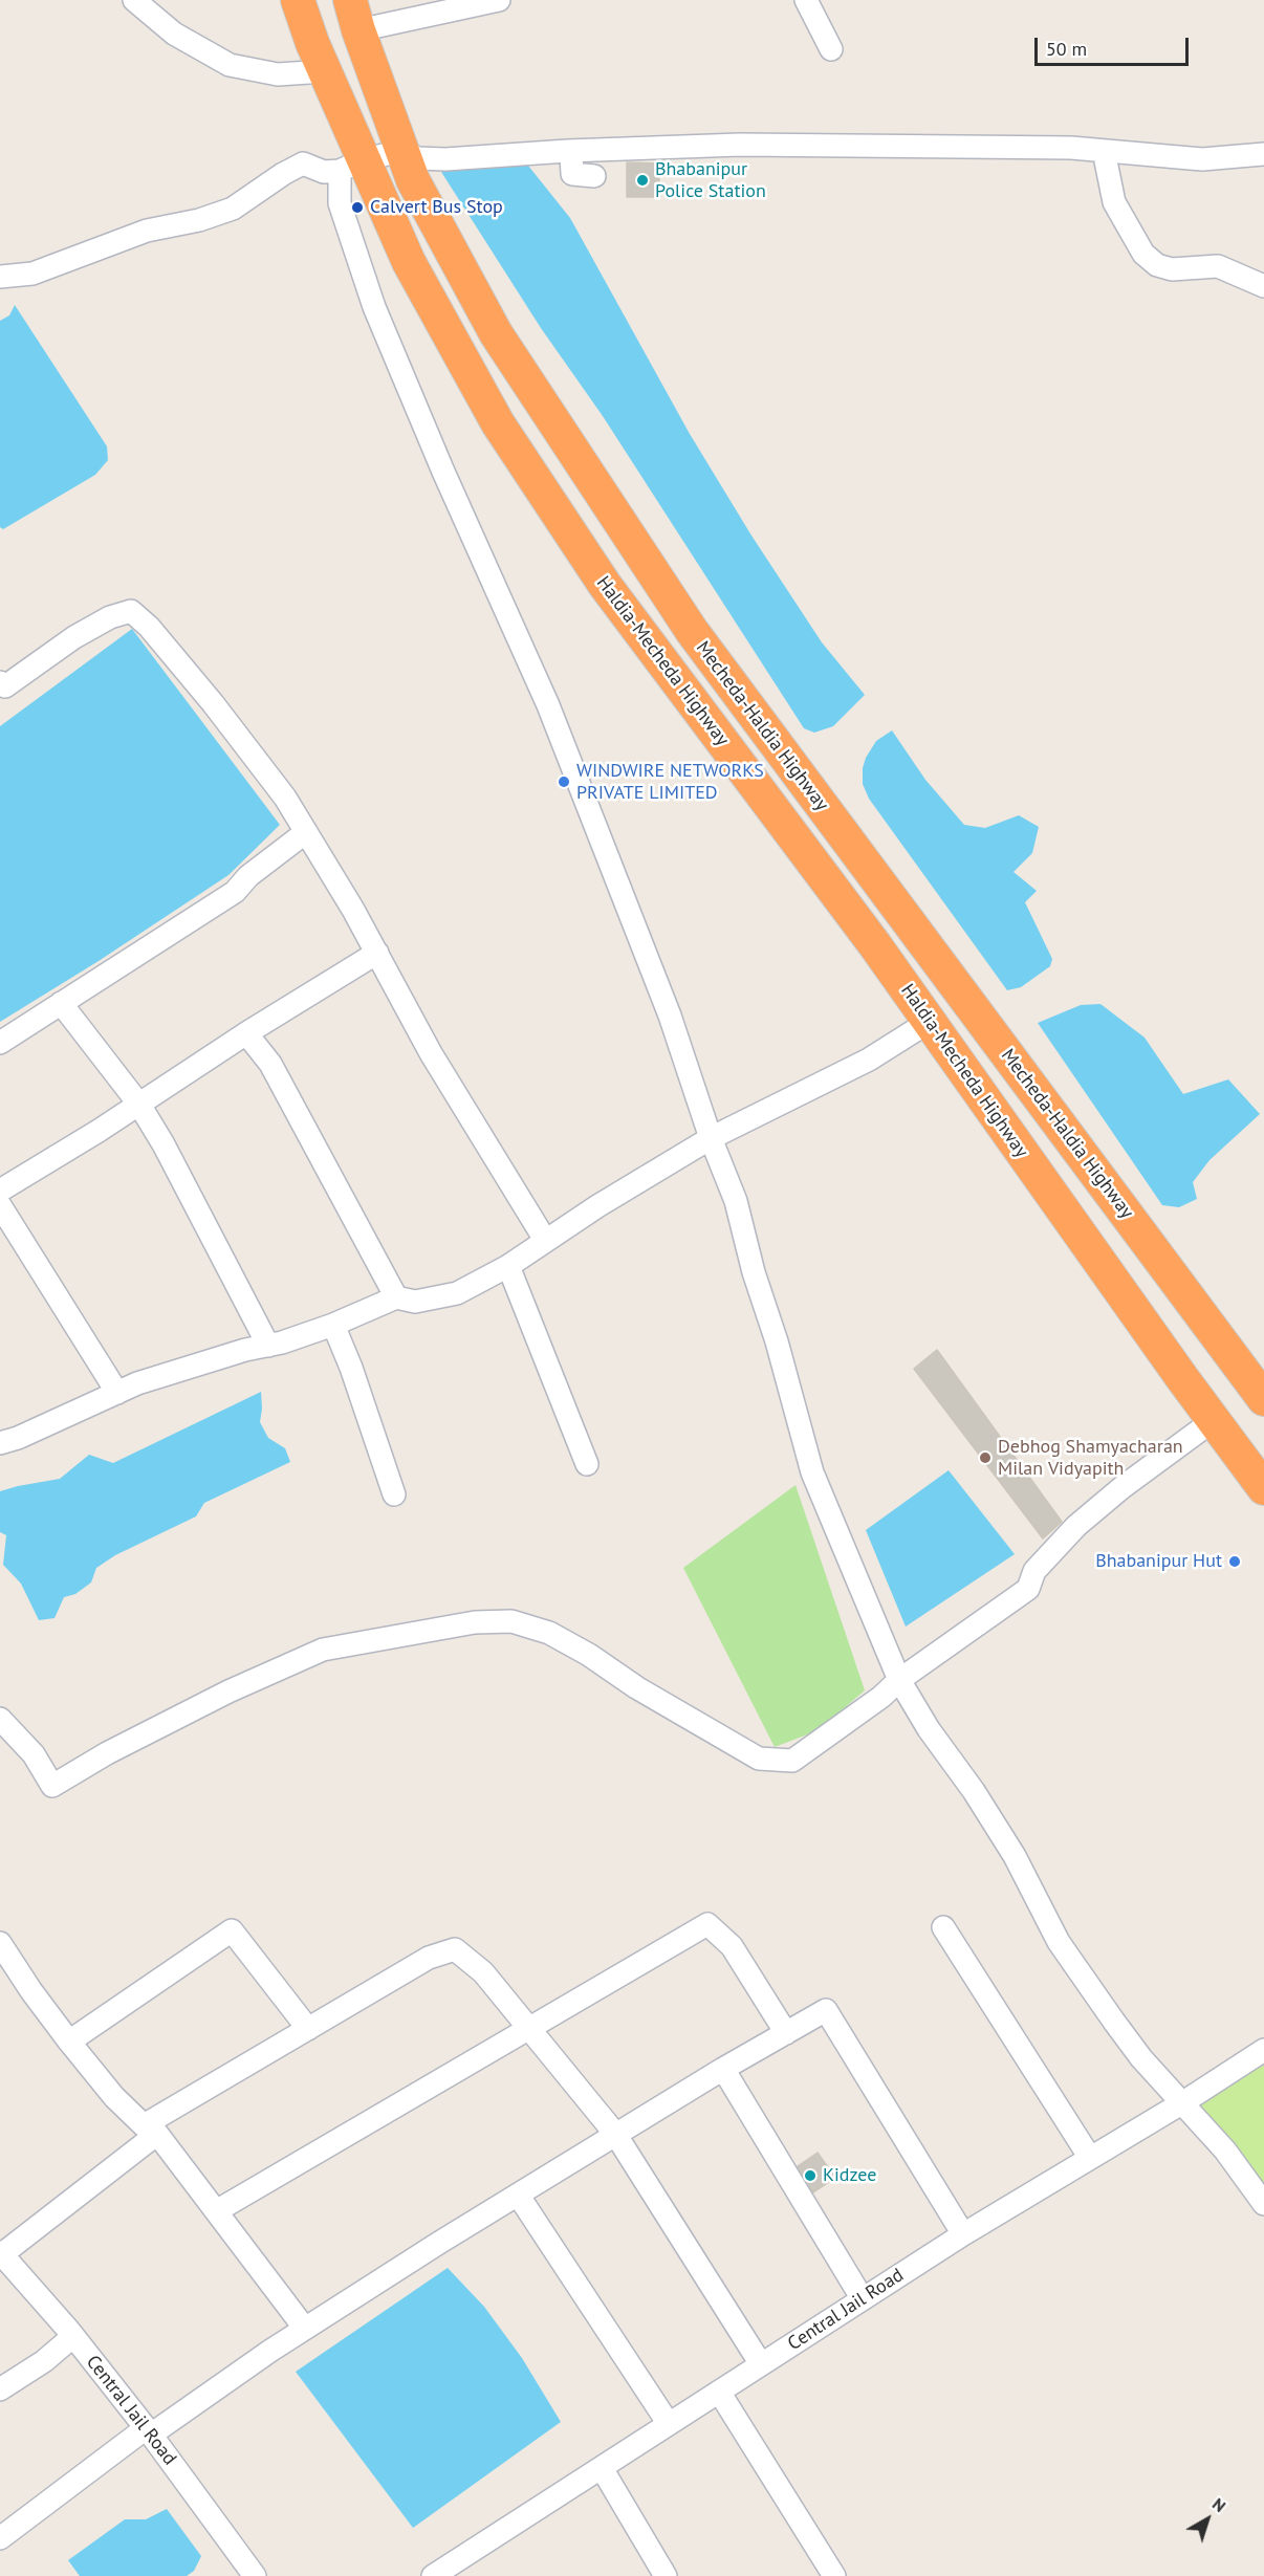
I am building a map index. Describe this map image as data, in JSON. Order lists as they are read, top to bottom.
{
  "streets": {
    "highway": ["Haldia-Mecheda Highway", "Mecheda-Haldia Highway"],
    "street": ["Central Jail Road"]
  },
  "places": [
    "Bhabanipur Police Station",
    "Calvert Bus Stop",
    "WINDWIRE NETWORKS PRIVATE LIMITED",
    "Debhog Shamyacharan Milan Vidyapith",
    "Bhabanipur Hut",
    "Kidzee"
  ],
  "scale_bar": "50 m",
  "north": "top right"
}
